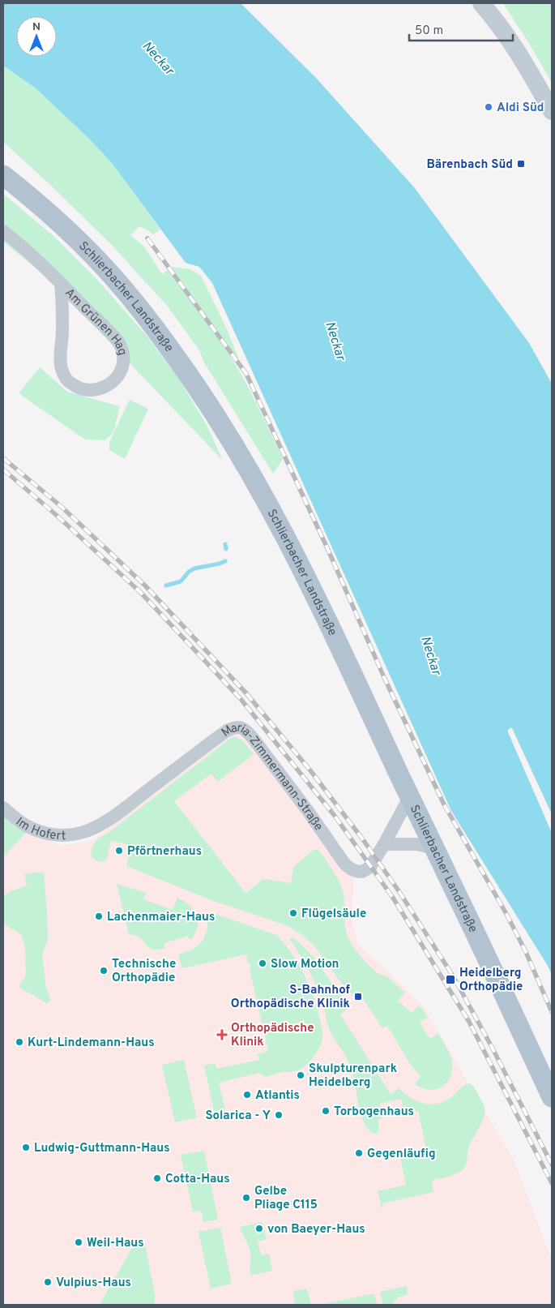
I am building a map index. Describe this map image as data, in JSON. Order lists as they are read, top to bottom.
{
  "streets": {
    "main road": ["Schlierbacher Landstraße"],
    "street": ["Am Grünen Hag", "Maria-Zimmermann-Straße", "Im Hofert"]
  },
  "crossings": [
    ["Schlierbacher Landstraße", "Maria-Zimmermann-Straße"],
    ["Maria-Zimmermann-Straße", "Im Hofert"]
  ],
  "water": ["Neckar"],
  "places": {
    "other": [
      "Aldi Süd",
      "Pförtnerhaus",
      "Flügelsäule",
      "Lachenmaier-Haus",
      "Slow Motion",
      "Technische Orthopädie",
      "Kurt-Lindemann-Haus",
      "Skulpturenpark Heidelberg",
      "Atlantis",
      "Torbogenhaus",
      "Solarica - Y",
      "Ludwig-Guttmann-Haus",
      "Gegenläufig",
      "Cotta-Haus",
      "Gelbe Pliage C115",
      "von Baeyer-Haus",
      "Weil-Haus",
      "Vulpius-Haus"
    ],
    "transit": ["Bärenbach Süd", "Heidelberg Orthopädie", "S-Bahnhof Orthopädische Klinik"],
    "health": ["Orthopädische Klinik"]
  },
  "scale_bar": "50 m",
  "north": "top"
}
